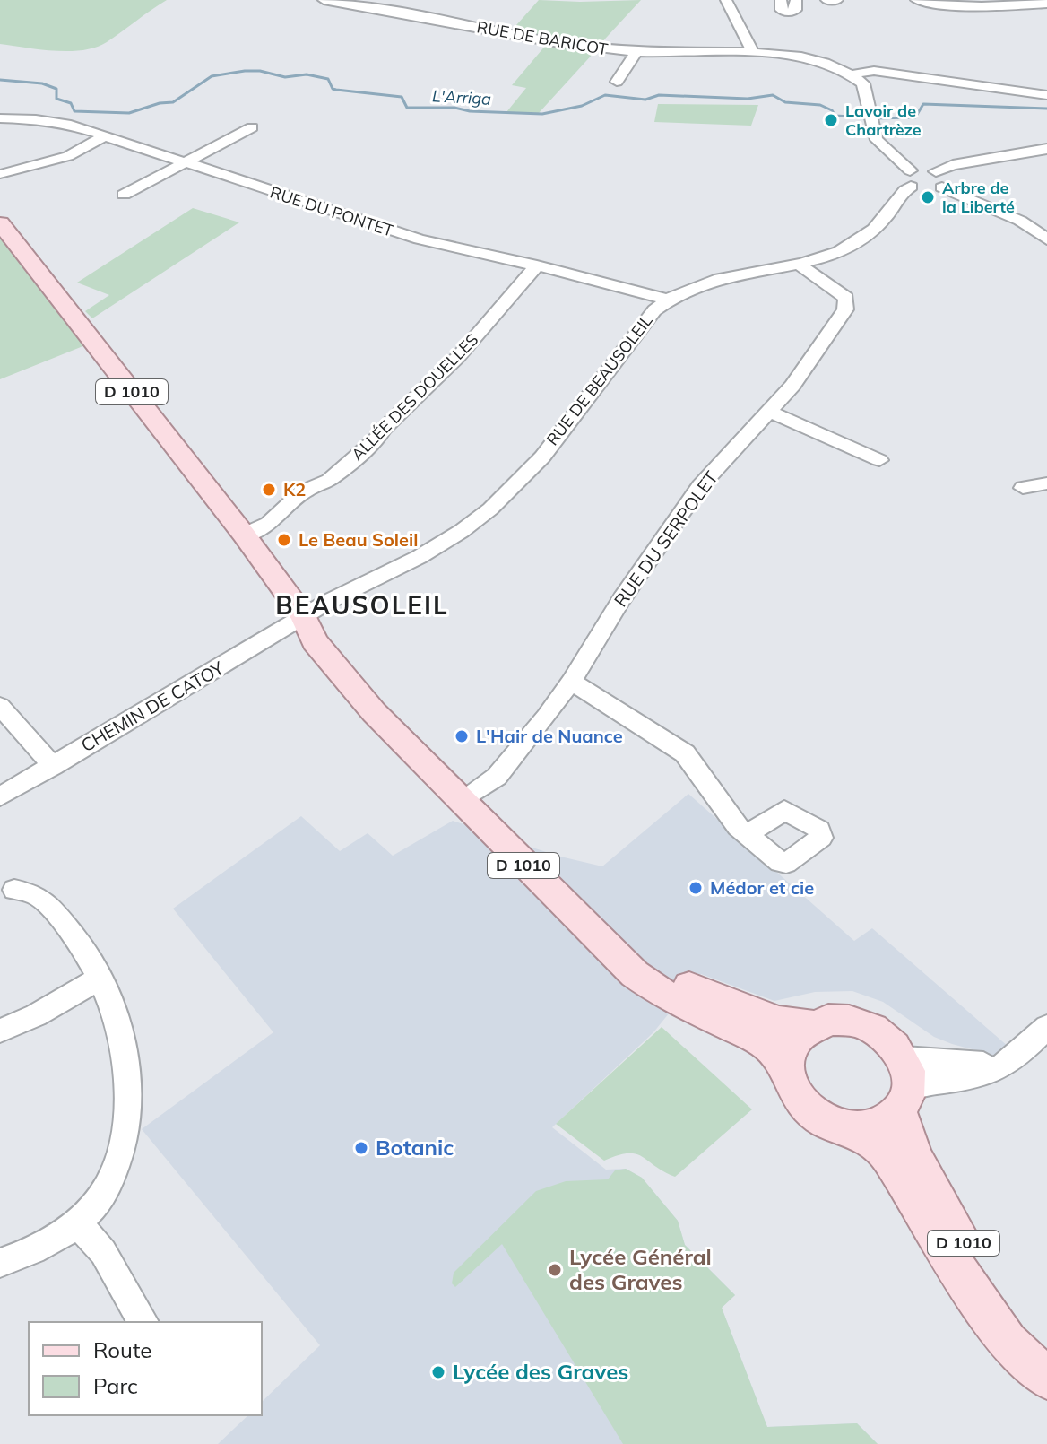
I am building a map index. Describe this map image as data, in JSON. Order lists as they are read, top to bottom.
{
  "streets": {
    "main road": ["D 1010"],
    "street": [
      "RUE DE BARICOT",
      "RUE DU PONTET",
      "RUE DE BEAUSOLEIL",
      "ALLÉE DES DOUELLES",
      "RUE DU SERPOLET",
      "CHEMIN DE CATOY"
    ]
  },
  "crossings": [
    ["RUE DU PONTET", "RUE DE BEAUSOLEIL"],
    ["RUE DU PONTET", "ALLÉE DES DOUELLES"],
    ["RUE DE BEAUSOLEIL", "D 1010"],
    ["RUE DE BEAUSOLEIL", "RUE DU SERPOLET"],
    ["RUE DE BEAUSOLEIL", "CHEMIN DE CATOY"],
    ["D 1010", "ALLÉE DES DOUELLES"],
    ["D 1010", "RUE DU SERPOLET"],
    ["D 1010", "CHEMIN DE CATOY"]
  ],
  "districts": ["BEAUSOLEIL"],
  "water": ["L'Arriga"],
  "places": [
    "Lavoir de Chartrèze",
    "Arbre de la Liberté",
    "K2",
    "Le Beau Soleil",
    "L'Hair de Nuance",
    "Médor et cie",
    "Botanic",
    "Lycée Général des Graves",
    "Lycée des Graves"
  ],
  "legend": ["Route", "Parc"]
}
